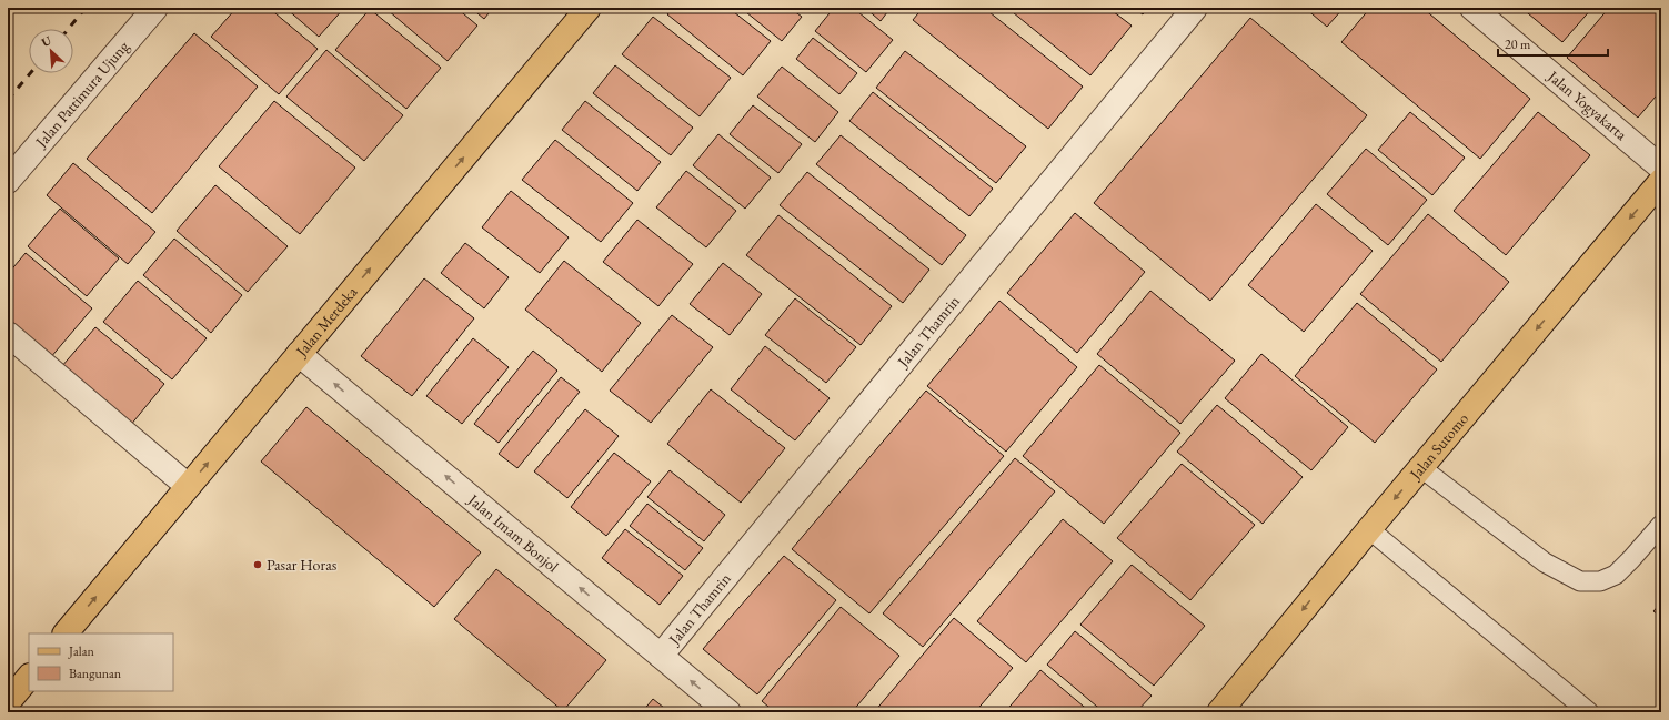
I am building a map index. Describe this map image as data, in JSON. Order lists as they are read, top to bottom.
{
  "streets": {
    "main road": ["Jalan Merdeka", "Jalan Sutomo"],
    "street": [
      "Jalan Pattimura Ujung",
      "Jalan Yogyakarta",
      "Jalan Thamrin",
      "Jalan Imam Bonjol"
    ]
  },
  "crossings": [
    ["Jalan Merdeka", "Jalan Imam Bonjol"],
    ["Jalan Thamrin", "Jalan Imam Bonjol"]
  ],
  "one_way": ["Jalan Merdeka", "Jalan Sutomo", "Jalan Imam Bonjol"],
  "places": ["Pasar Horas"],
  "legend": ["Jalan", "Bangunan"],
  "scale_bar": "20 m",
  "north": "top left"
}
